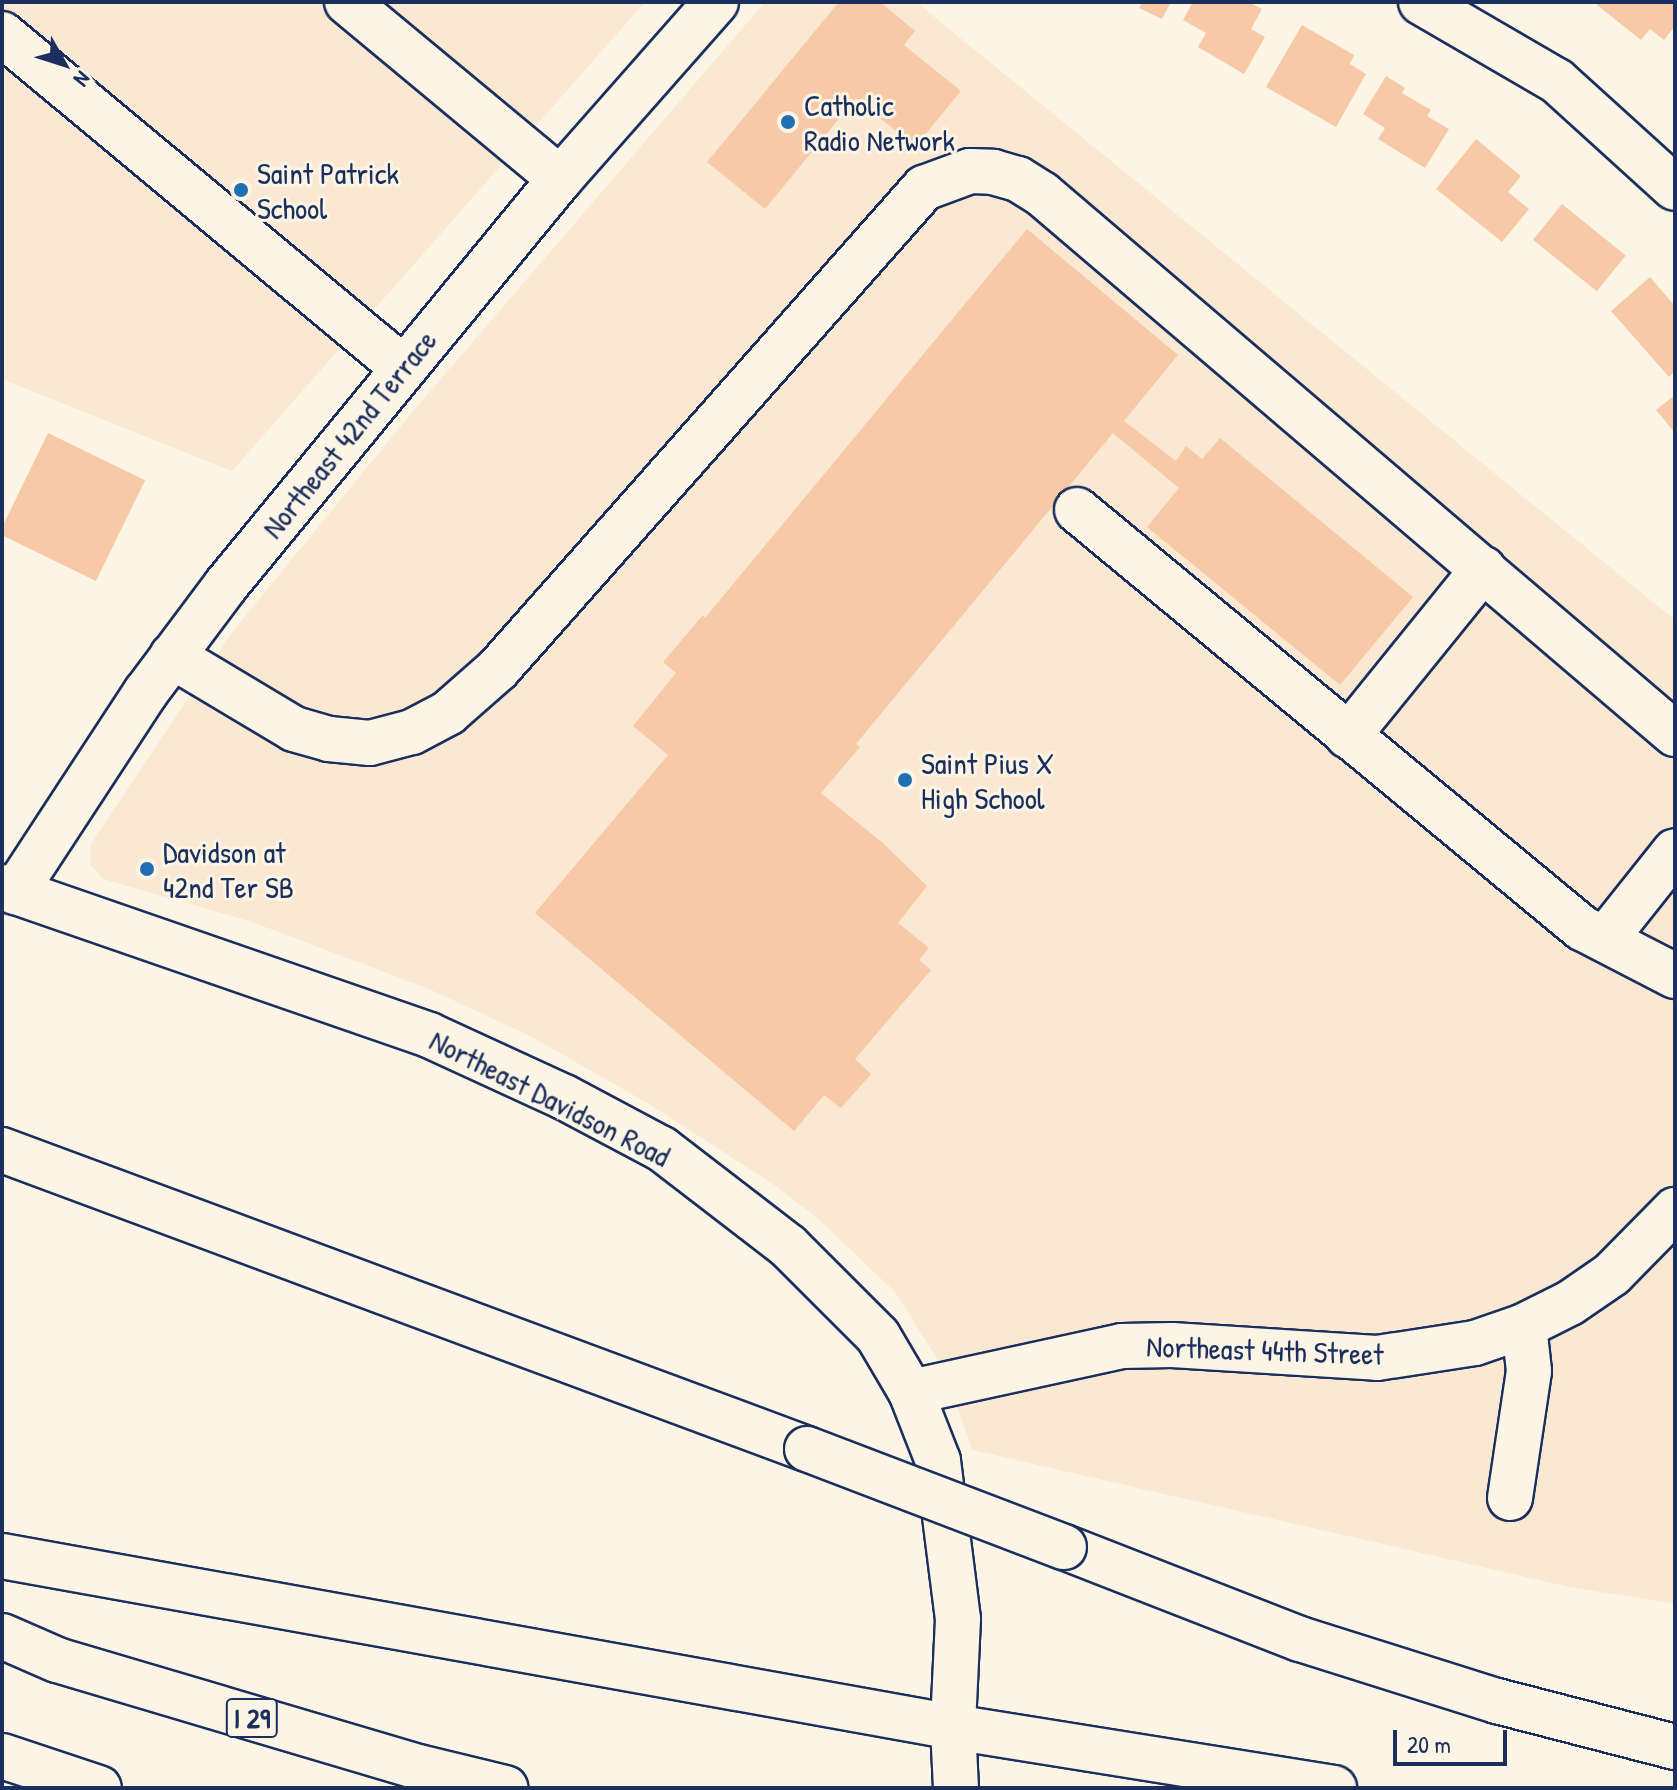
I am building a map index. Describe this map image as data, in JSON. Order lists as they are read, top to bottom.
{
  "streets": {
    "main road": [
      "Northeast 42nd Terrace",
      "Northeast Davidson Road",
      "Northeast 44th Street",
      "I 29"
    ]
  },
  "crossings": [
    ["Northeast 42nd Terrace", "Northeast Davidson Road"],
    ["Northeast Davidson Road", "Northeast 44th Street"]
  ],
  "places": [
    "Catholic Radio Network",
    "Saint Patrick School",
    "Saint Pius X High School",
    "Davidson at 42nd Ter SB"
  ],
  "scale_bar": "20 m",
  "north": "bottom right"
}
